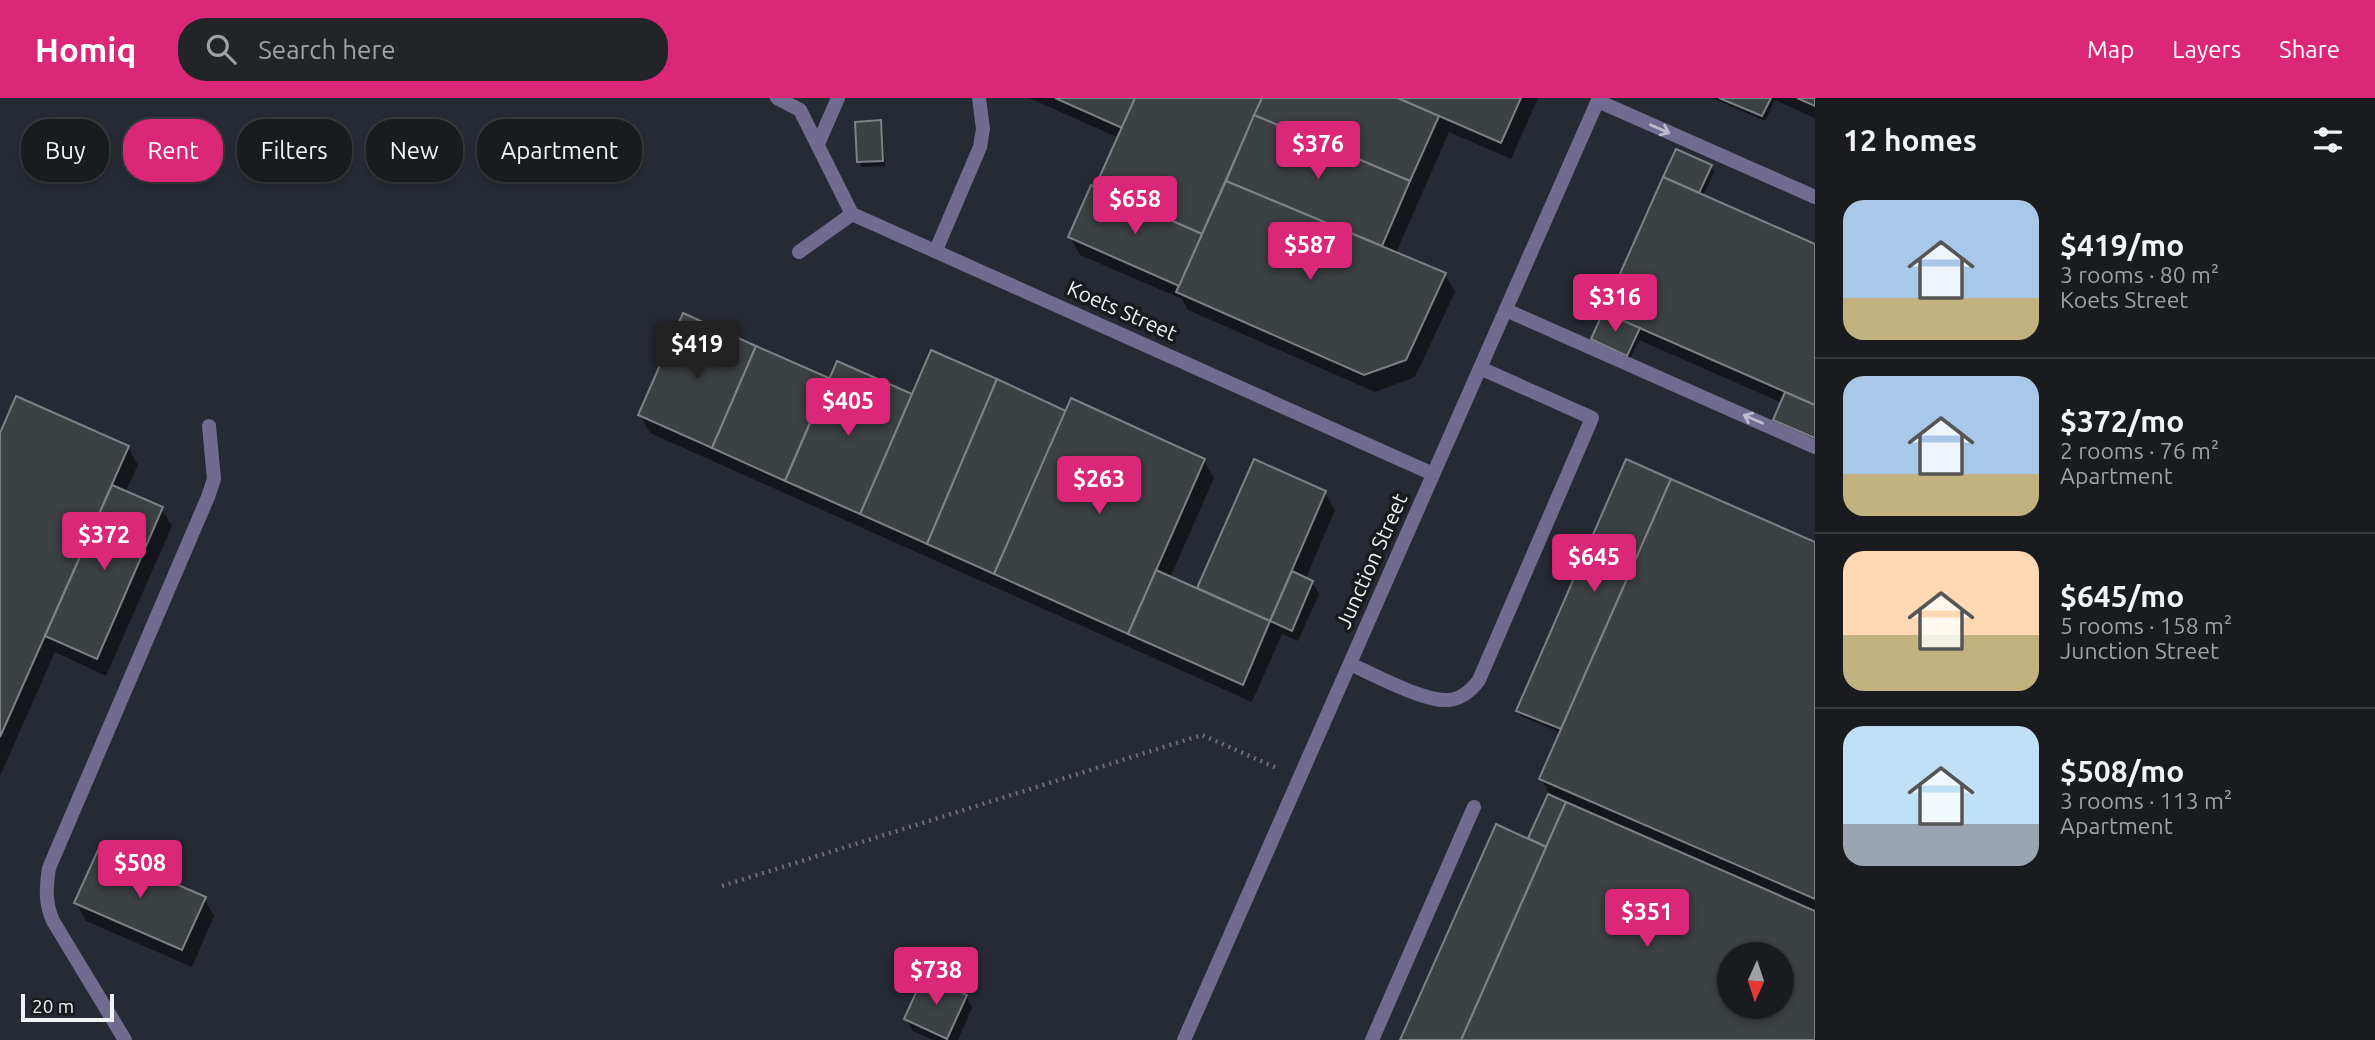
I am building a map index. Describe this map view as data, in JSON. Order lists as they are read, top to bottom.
{
  "streets": {
    "street": ["Koets Street", "Junction Street"]
  },
  "crossings": [
    ["Koets Street", "Junction Street"]
  ],
  "scale_bar": "20 m",
  "north": "bottom",
  "page": {
    "header": "Homiq",
    "search": "Search here",
    "nav": ["Map", "Layers", "Share"],
    "heading": "12 homes",
    "chip": [
      "Buy",
      "Rent",
      "Filters",
      "New",
      "Apartment"
    ],
    "price": [
      "$376",
      "$658",
      "$587",
      "$316",
      "$419",
      "$405",
      "$263",
      "$372",
      "$645",
      "$508",
      "$351",
      "$738"
    ],
    "list": [
      {
        "name": "$419/mo",
        "note": "3 rooms · 80 m² · Koets Street"
      },
      {
        "name": "$372/mo",
        "note": "2 rooms · 76 m² · Apartment"
      },
      {
        "name": "$645/mo",
        "note": "5 rooms · 158 m² · Junction Street"
      },
      {
        "name": "$508/mo",
        "note": "3 rooms · 113 m² · Apartment"
      }
    ],
    "scale": "20 m"
  }
}
